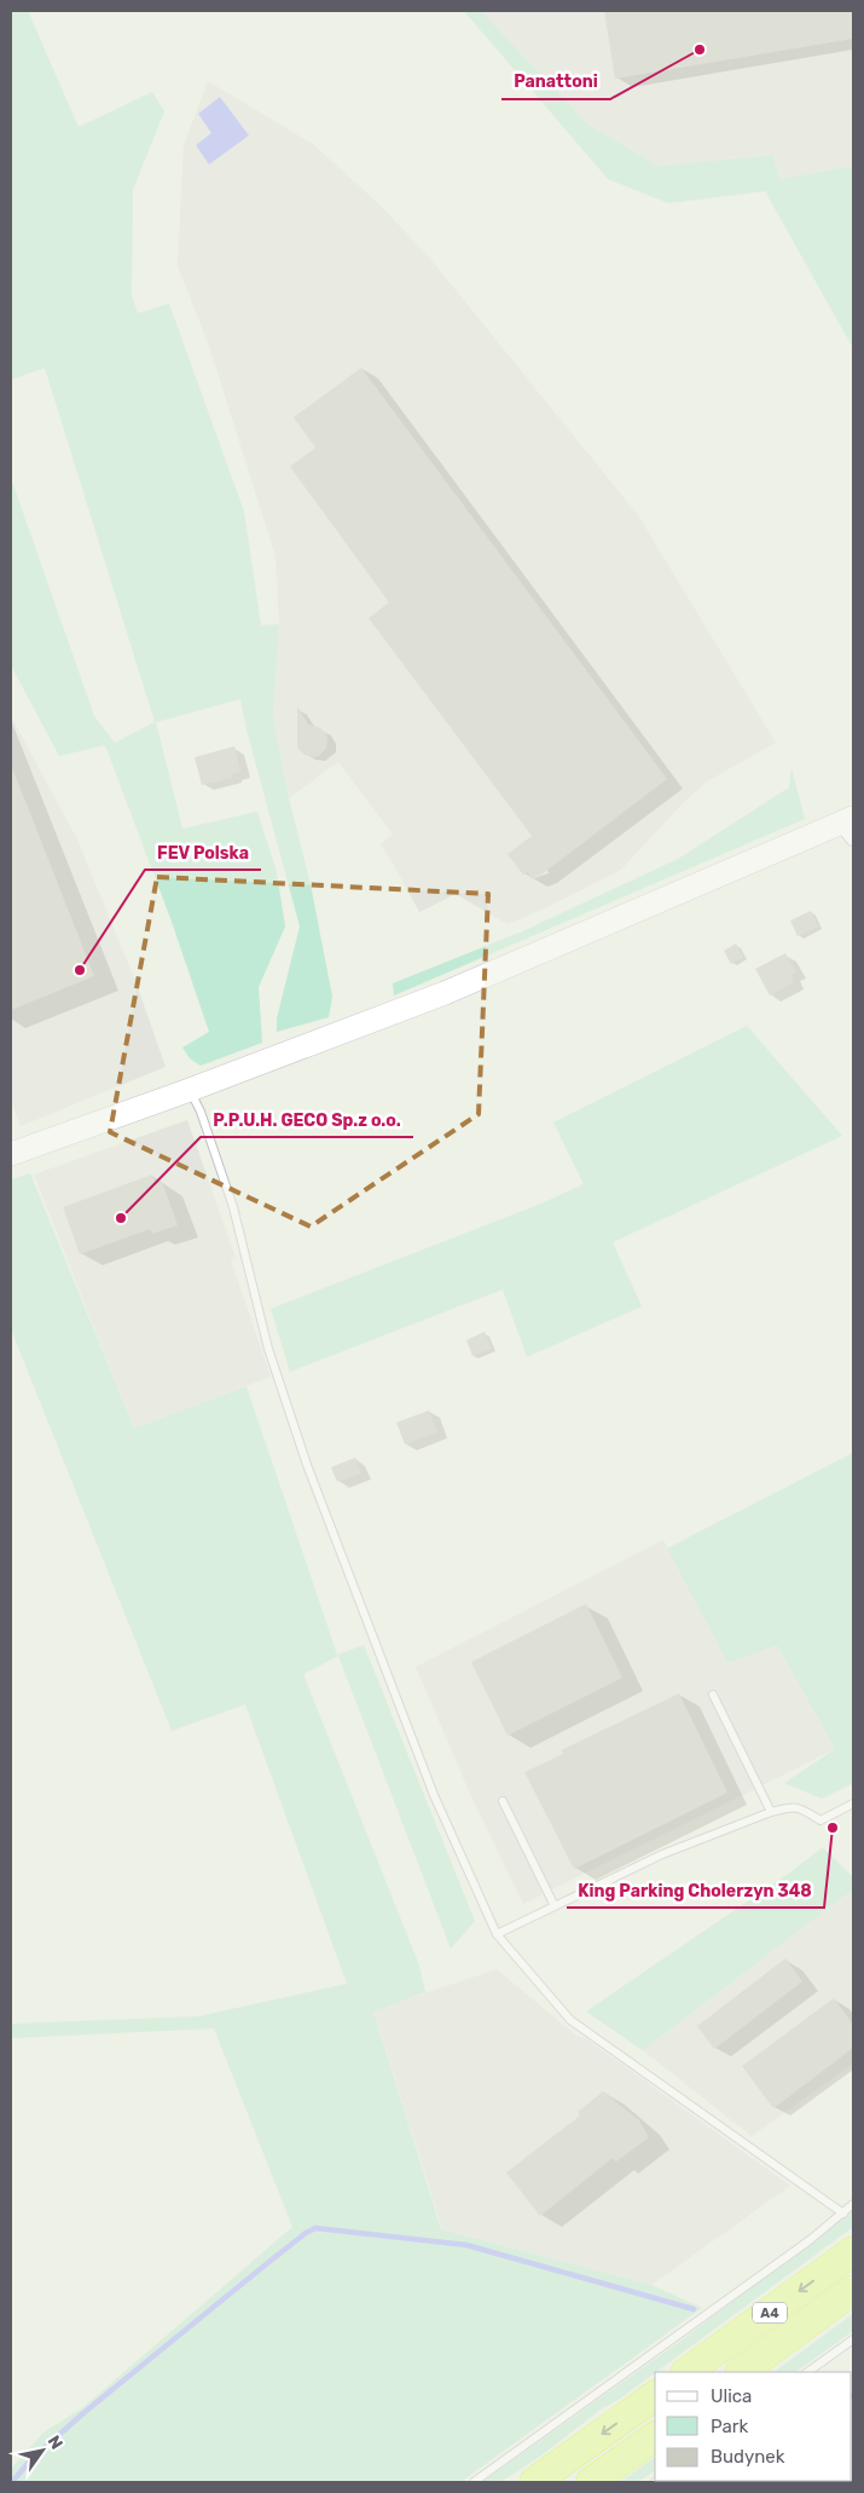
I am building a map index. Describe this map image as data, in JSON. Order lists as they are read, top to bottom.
{
  "streets": {
    "highway": ["A4"]
  },
  "places": [
    "Panattoni",
    "FEV Polska",
    "P.P.U.H. GECO Sp.z o.o.",
    "King Parking Cholerzyn 348"
  ],
  "legend": ["Ulica", "Park", "Budynek"],
  "north": "top right"
}
